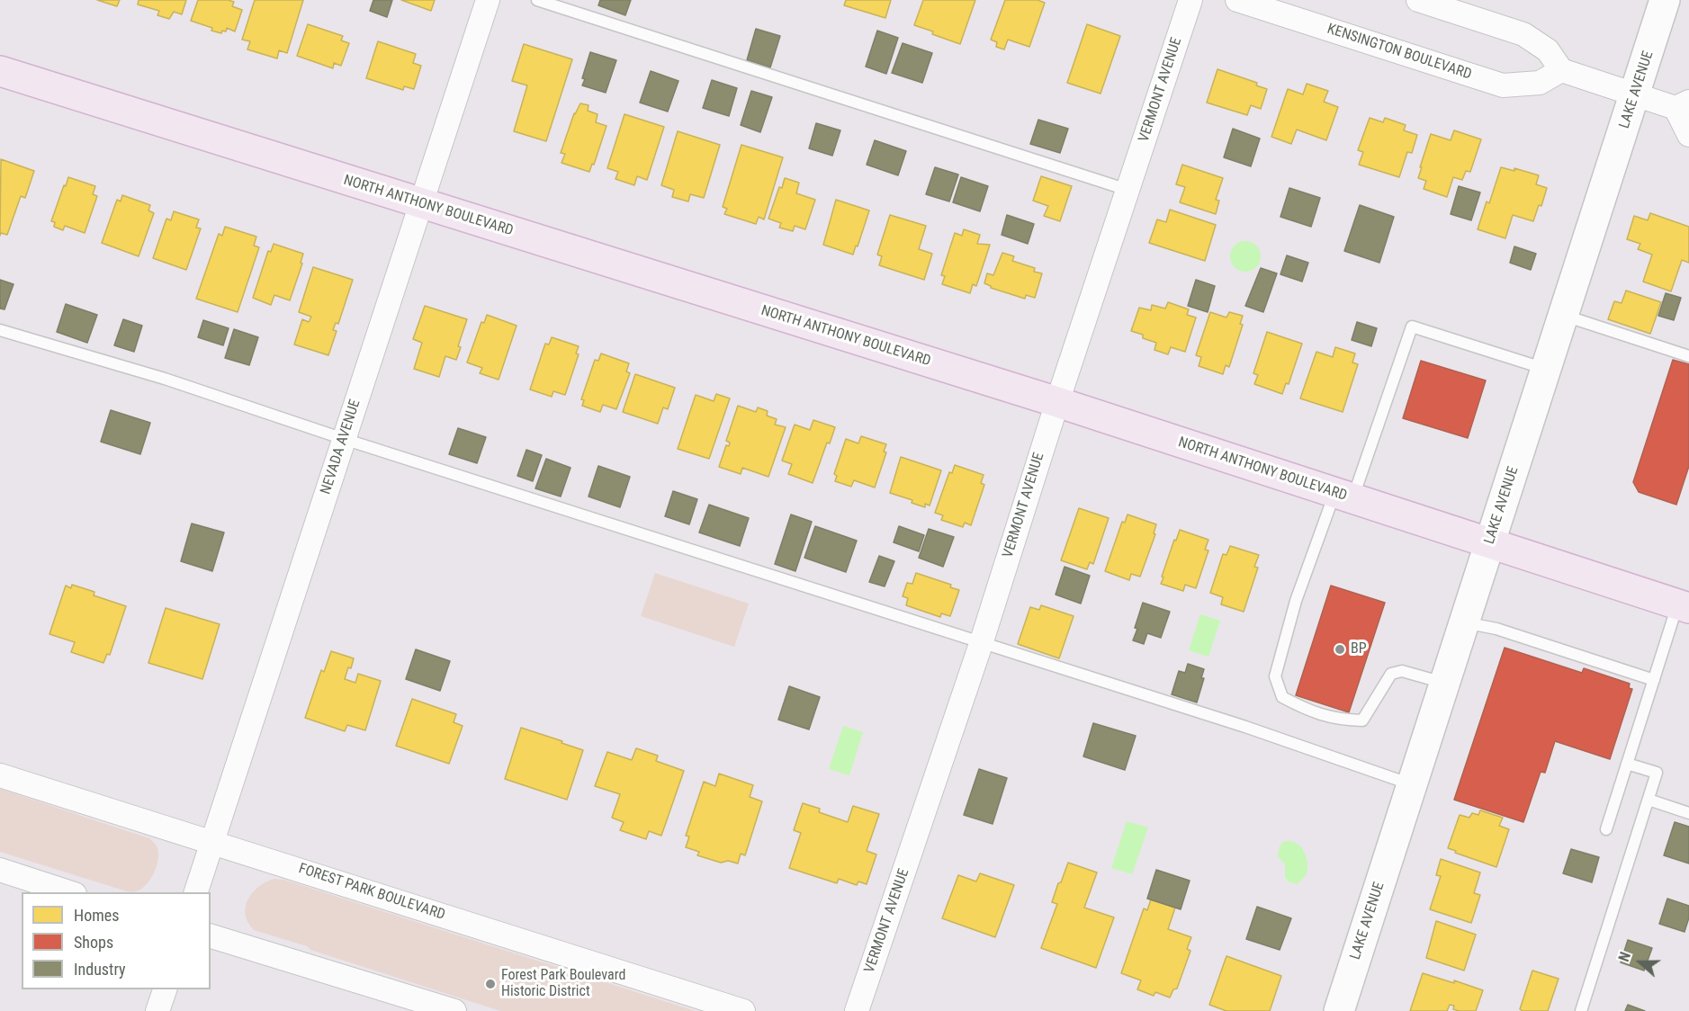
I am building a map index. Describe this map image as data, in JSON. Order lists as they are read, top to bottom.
{
  "streets": {
    "main road": ["LAKE AVENUE", "NORTH ANTHONY BOULEVARD"],
    "street": [
      "KENSINGTON BOULEVARD",
      "VERMONT AVENUE",
      "NEVADA AVENUE",
      "FOREST PARK BOULEVARD"
    ]
  },
  "crossings": [
    ["VERMONT AVENUE", "NORTH ANTHONY BOULEVARD"],
    ["LAKE AVENUE", "NORTH ANTHONY BOULEVARD"],
    ["NORTH ANTHONY BOULEVARD", "NEVADA AVENUE"],
    ["NEVADA AVENUE", "FOREST PARK BOULEVARD"]
  ],
  "places": ["BP", "Forest Park Boulevard Historic District"],
  "legend": ["Homes", "Shops", "Industry"],
  "north": "left"
}
